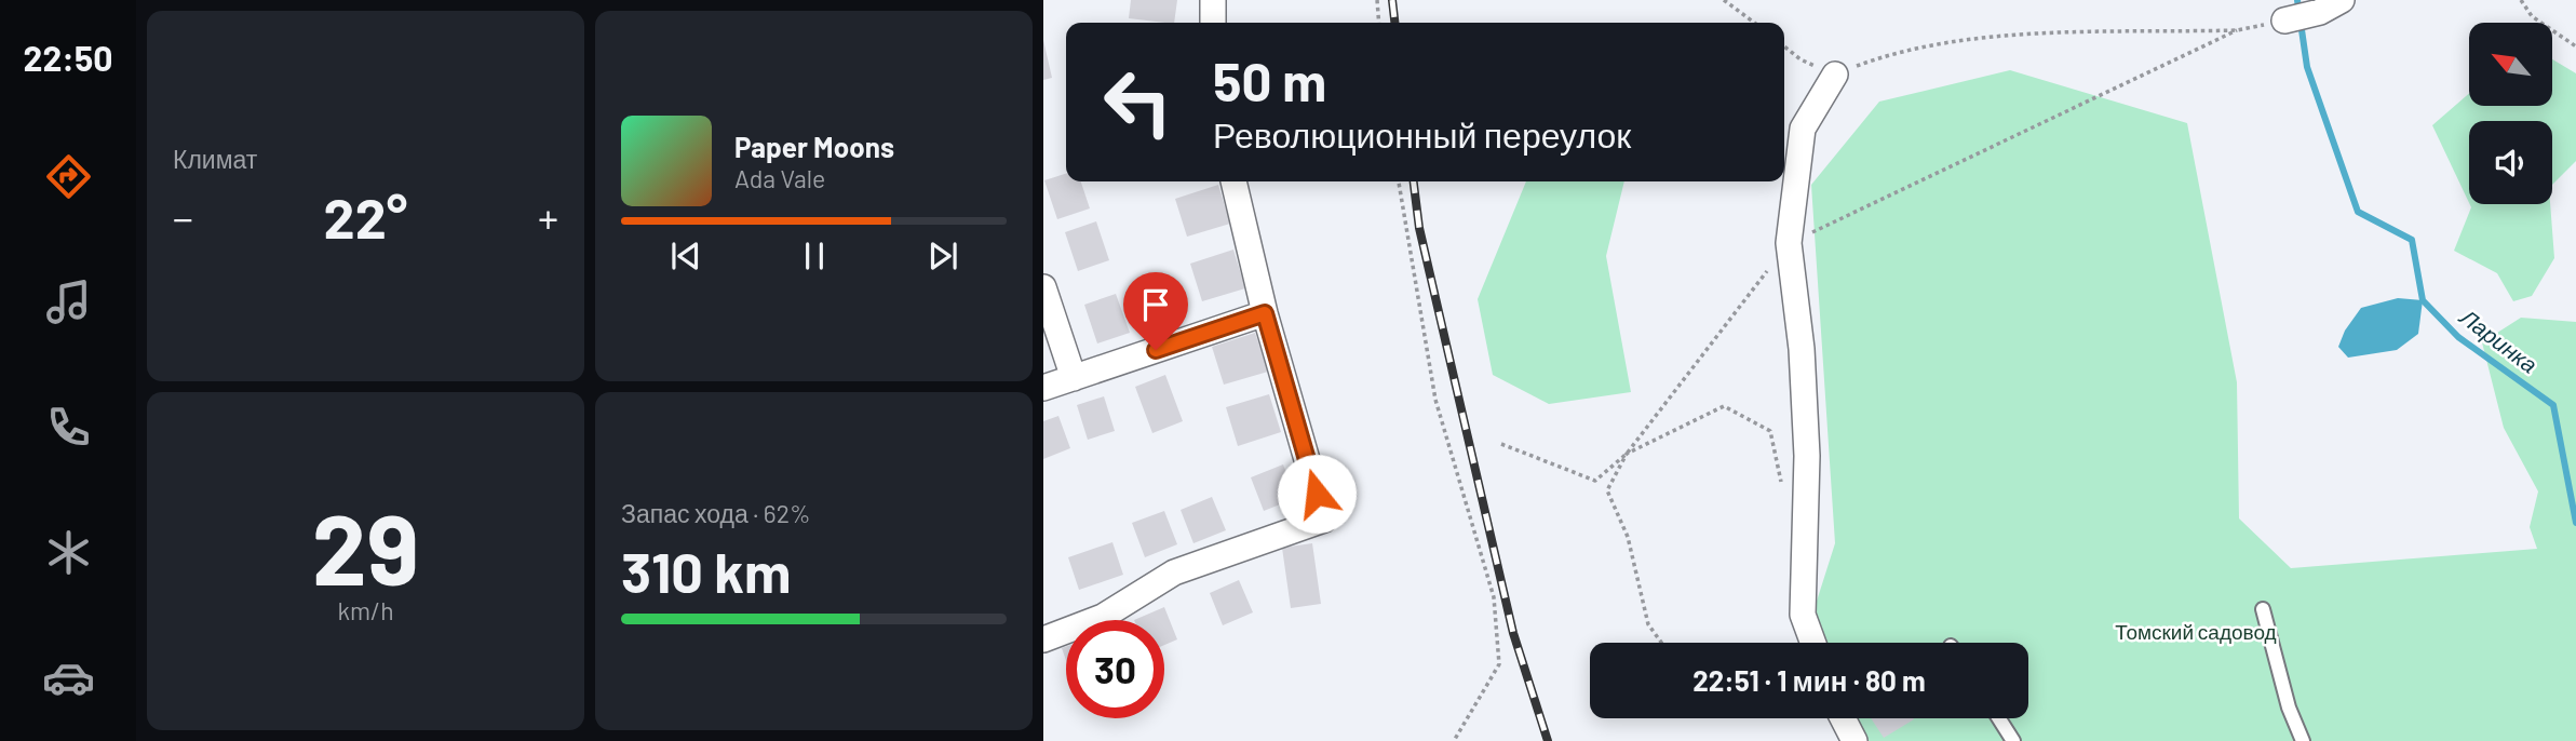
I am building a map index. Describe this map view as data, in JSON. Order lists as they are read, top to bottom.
{
  "water": ["Ларинка"],
  "parks": ["Томский садовод"],
  "north": "top left",
  "page": {
    "tabs": "22:50",
    "tile": [
      "Климат",
      ["29", "km/h"],
      ["Запас хода · 62%", "310 km"]
    ],
    "turn": ["50 m", "Революционный переулок"],
    "song": ["Paper Moons", "Ada Vale"],
    "heat": ["−", "22°", "+"],
    "limit": "30",
    "trip": "22:51 · 1 мин · 80 m"
  }
}
